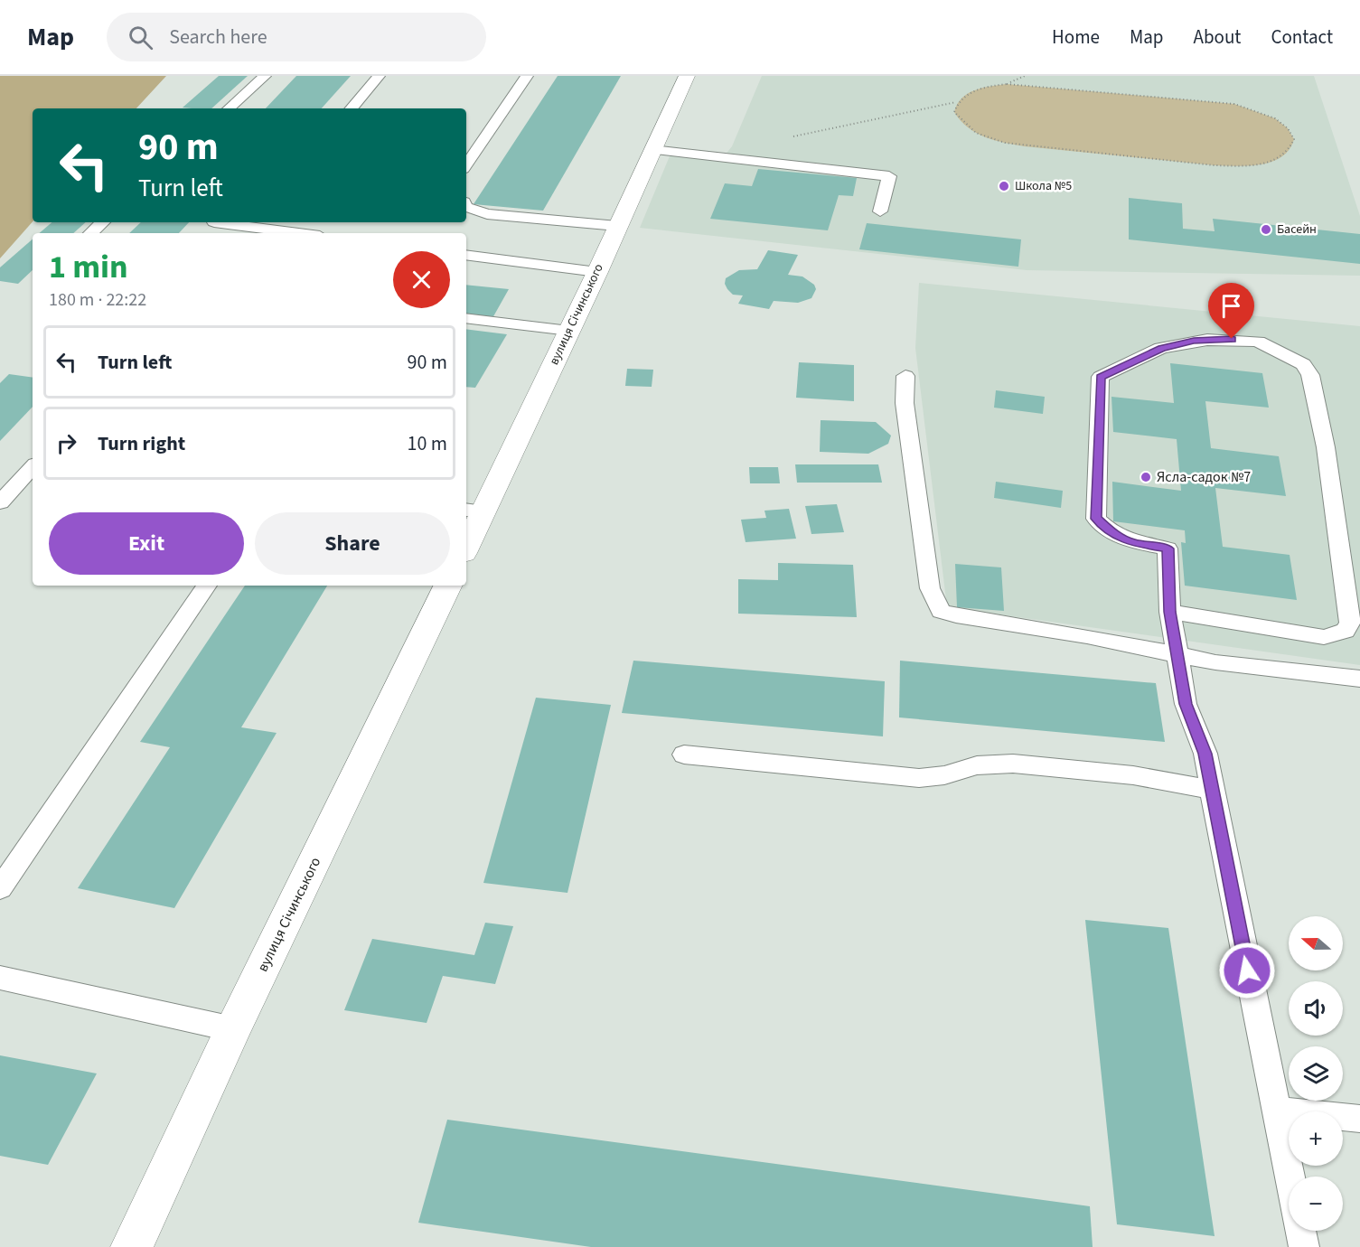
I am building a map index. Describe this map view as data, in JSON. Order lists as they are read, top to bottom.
{
  "streets": {
    "street": ["вулиця Січинського"]
  },
  "places": ["Школа №5", "Басейн", "Ясла-садок №7"],
  "north": "left",
  "page": {
    "header": "Map",
    "search": "Search here",
    "nav": [
      "Home",
      "Map",
      "About",
      "Contact"
    ],
    "turn": ["90 m", "Turn left"],
    "heading": ["1 min", "180 m · 22:22"],
    "list": [
      {
        "name": "Turn left",
        "value": "90 m"
      },
      {
        "name": "Turn right",
        "value": "10 m"
      }
    ],
    "buttons": ["Exit", "Share"],
    "map_buttons": ["+", "−"]
  }
}
